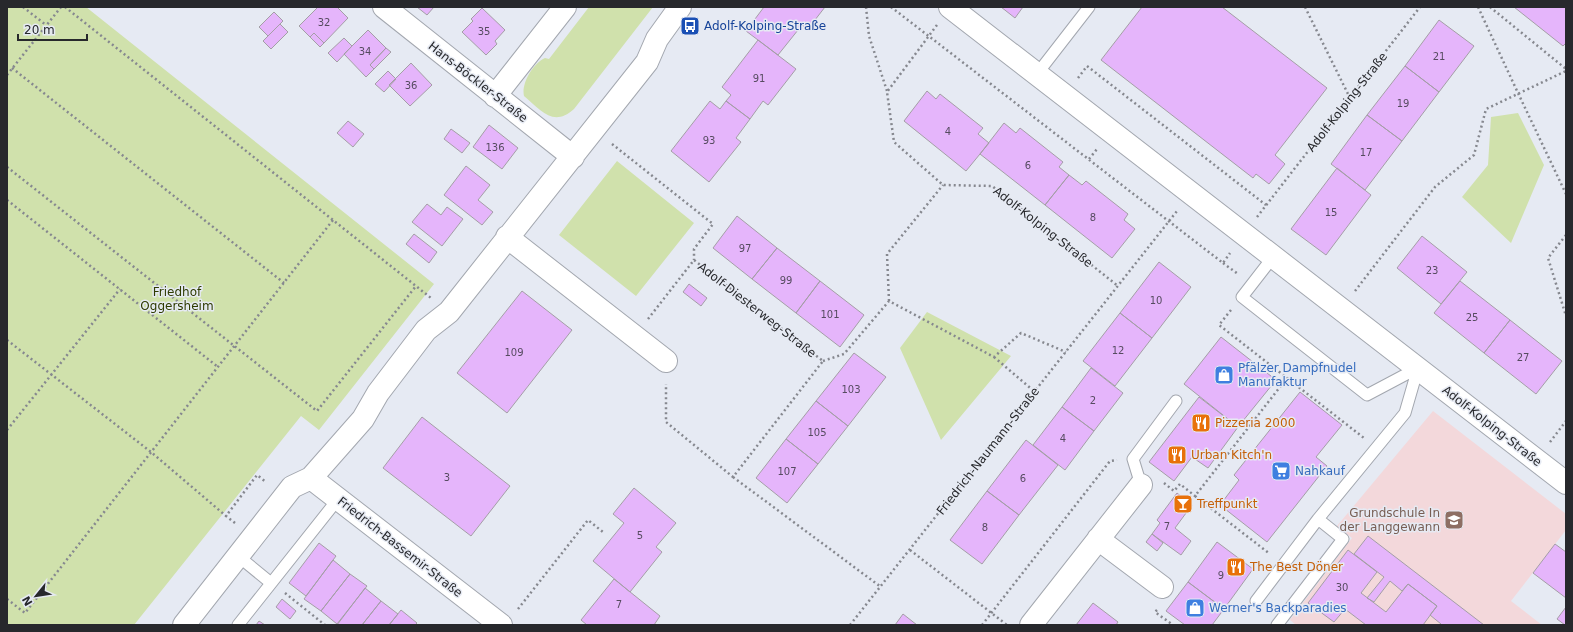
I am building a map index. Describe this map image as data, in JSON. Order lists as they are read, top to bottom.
{
  "streets": {
    "street": ["Hans-Böckler-Straße", "Adolf-Kolping-Straße", "Friedrich-Bassemir-Straße"],
    "path": ["Adolf-Diesterweg-Straße", "Friedrich-Naumann-Straße"]
  },
  "parks": ["Friedhof Oggersheim"],
  "places": {
    "bus stop": ["Adolf-Kolping-Straße"],
    "shop": ["Pfälzer Dampfnudel Manufaktur", "Werner's Backparadies"],
    "restaurant": ["Pizzeria 2000", "Urban Kitch'n", "The Best Döner"],
    "supermarket": ["Nahkauf"],
    "bar": ["Treffpunkt"],
    "school or university": ["Grundschule In der Langgewann"]
  },
  "house_numbers": [
    "32",
    "35",
    "34",
    "21",
    "91",
    "36",
    "19",
    "4",
    "93",
    "136",
    "17",
    "6",
    "15",
    "8",
    "97",
    "23",
    "99",
    "10",
    "101",
    "25",
    "12",
    "109",
    "27",
    "103",
    "2",
    "105",
    "4",
    "107",
    "3",
    "6",
    "7",
    "8",
    "5",
    "9",
    "30",
    "7"
  ],
  "scale_bar": "20 m",
  "north": "bottom left"
}
